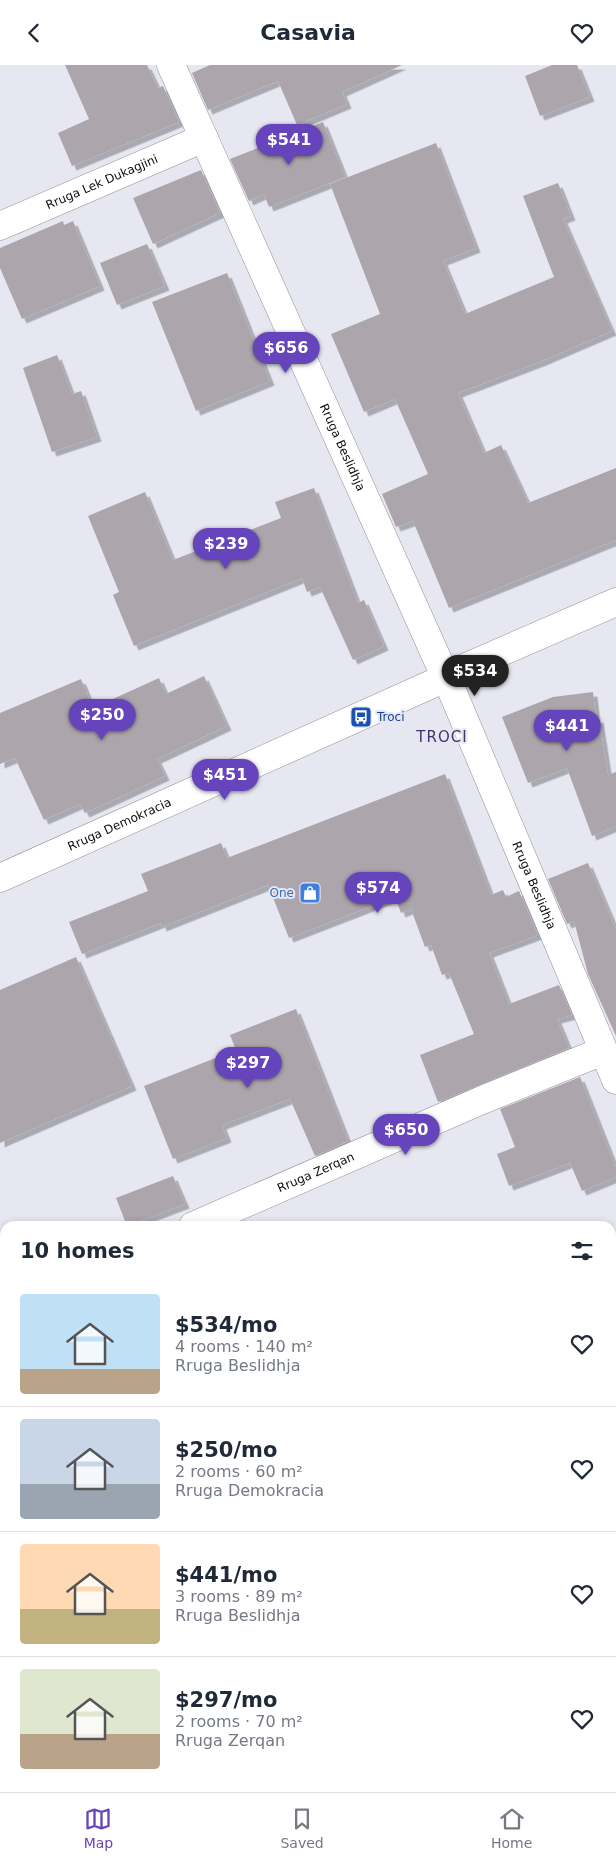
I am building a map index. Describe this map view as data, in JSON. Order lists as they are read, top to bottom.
{
  "streets": {
    "main road": [
      "Rruga Lek Dukagjini",
      "Rruga Beslidhja",
      "Rruga Demokracia",
      "Rruga Zerqan"
    ]
  },
  "crossings": [
    ["Rruga Lek Dukagjini", "Rruga Beslidhja"],
    ["Rruga Beslidhja", "Rruga Demokracia"],
    ["Rruga Beslidhja", "Rruga Zerqan"]
  ],
  "districts": ["TROCI"],
  "places": {
    "bus stop": ["Troci"],
    "shop": ["One"]
  },
  "page": {
    "header": "Casavia",
    "price": [
      "$541",
      "$656",
      "$239",
      "$534",
      "$250",
      "$441",
      "$451",
      "$574",
      "$297",
      "$650"
    ],
    "heading": "10 homes",
    "list": [
      {
        "name": "$534/mo",
        "note": "4 rooms · 140 m² · Rruga Beslidhja"
      },
      {
        "name": "$250/mo",
        "note": "2 rooms · 60 m² · Rruga Demokracia"
      },
      {
        "name": "$441/mo",
        "note": "3 rooms · 89 m² · Rruga Beslidhja"
      },
      {
        "name": "$297/mo",
        "note": "2 rooms · 70 m² · Rruga Zerqan"
      }
    ],
    "tabs": ["Map", "Saved", "Home"]
  }
}
